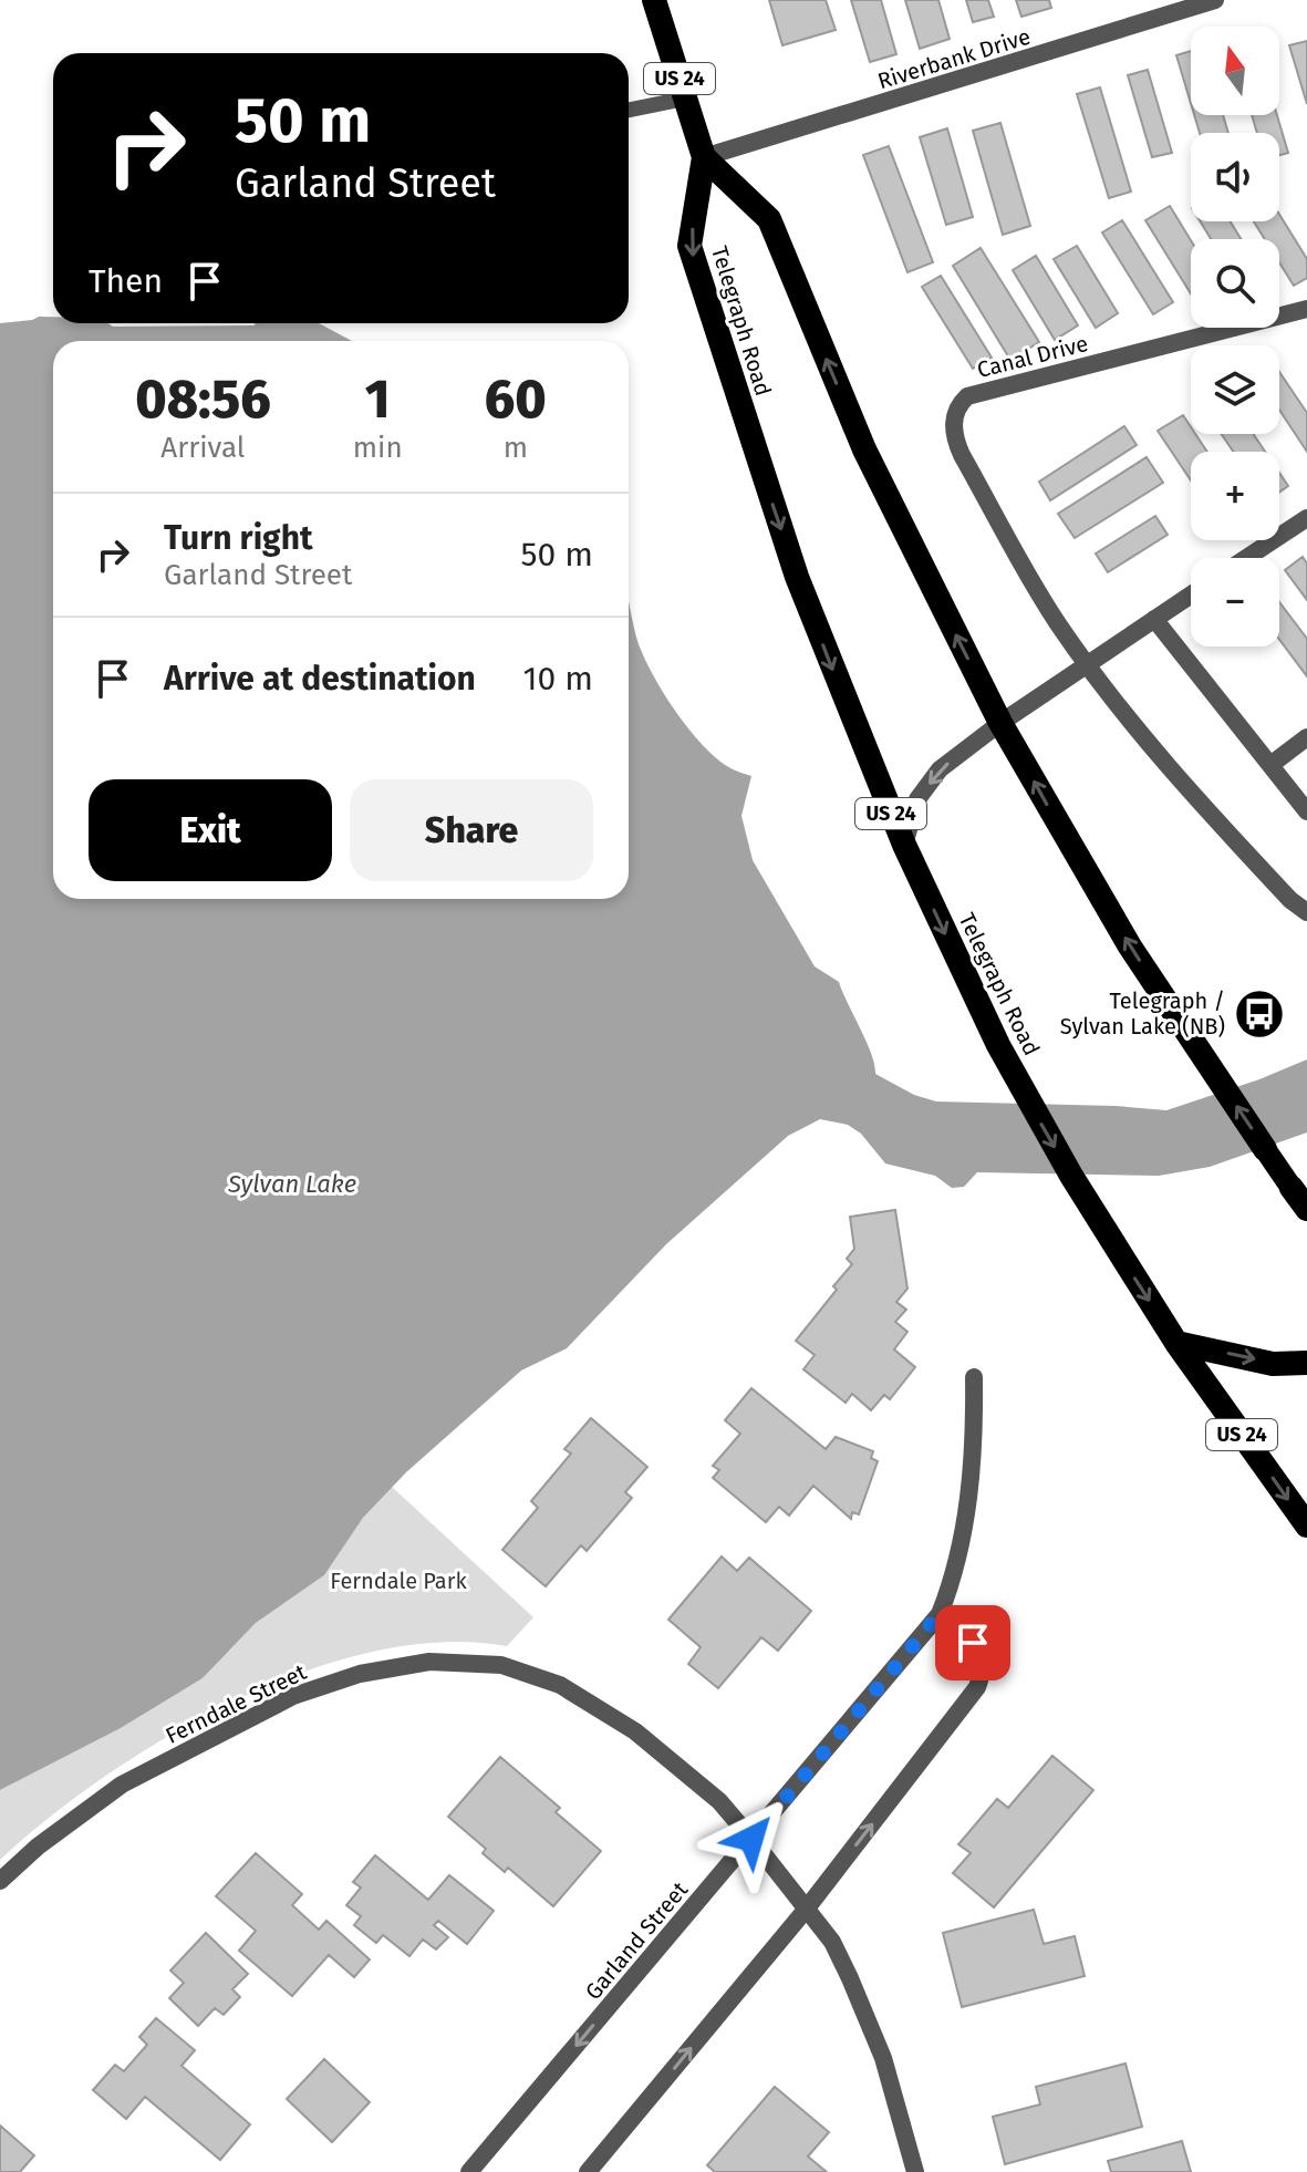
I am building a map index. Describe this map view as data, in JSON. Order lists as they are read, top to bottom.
{
  "streets": {
    "highway": ["US 24", "Telegraph Road"],
    "street": [
      "Riverbank Drive",
      "Canal Drive",
      "Ferndale Street",
      "Garland Street"
    ]
  },
  "crossings": [
    ["Riverbank Drive", "US 24"],
    ["Riverbank Drive", "Telegraph Road"],
    ["US 24", "Telegraph Road"],
    ["Ferndale Street", "Garland Street"]
  ],
  "water": ["Sylvan Lake"],
  "parks": ["Ferndale Park"],
  "places": {
    "bus stop": ["Telegraph / Sylvan Lake (NB)"]
  },
  "north": "top",
  "page": {
    "map_buttons": ["+", "−"],
    "turn": ["50 m", "Garland Street"],
    "then": "Then",
    "eta": [
      "08:56",
      "Arrival",
      "1",
      "min",
      "60",
      "m"
    ],
    "list": [
      {
        "name": "Turn right",
        "note": "Garland Street",
        "value": "50 m"
      },
      {
        "name": "Arrive at destination",
        "value": "10 m"
      }
    ],
    "buttons": ["Exit", "Share"]
  }
}
